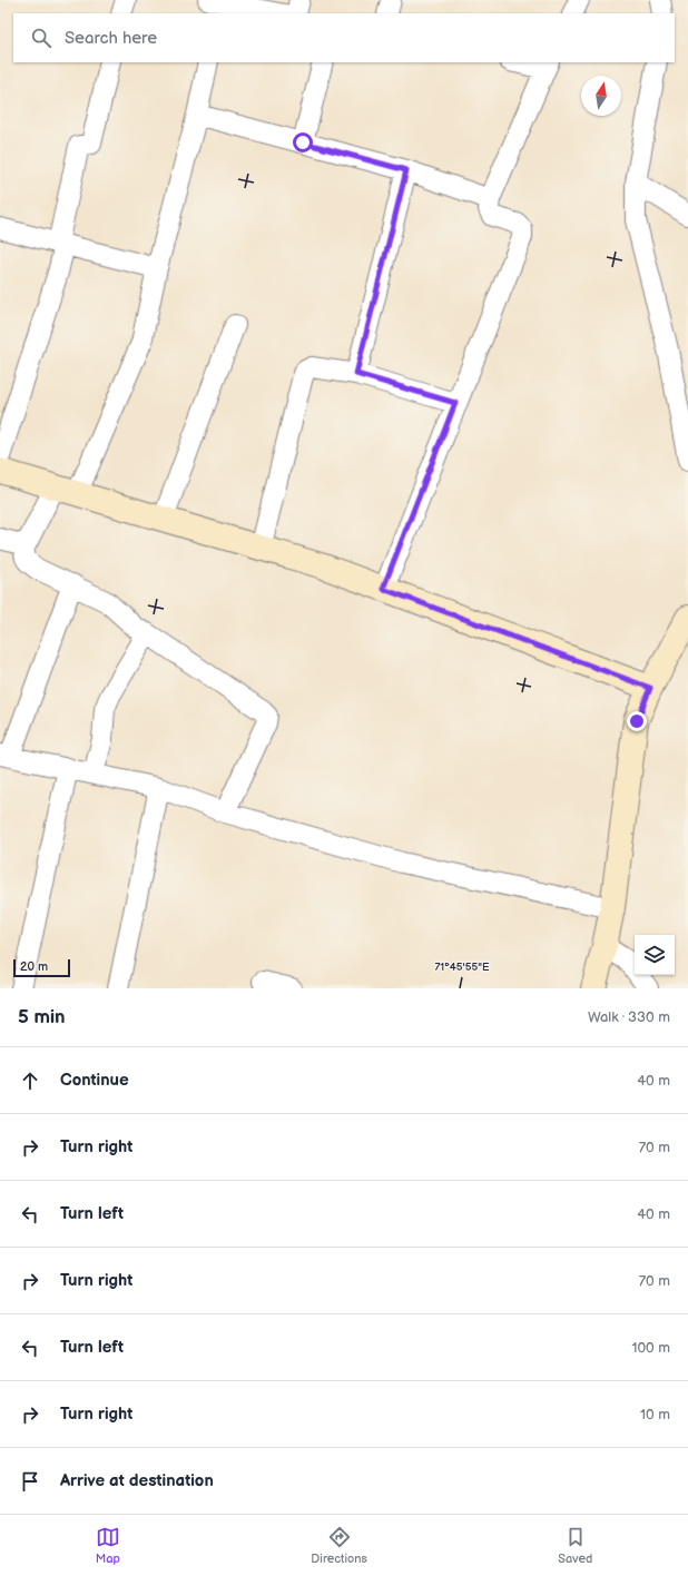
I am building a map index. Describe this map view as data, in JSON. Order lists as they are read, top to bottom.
{
  "scale_bar": "20 m",
  "north": "top",
  "page": {
    "search": "Search here",
    "scale": "20 m",
    "heading": ["5 min", "Walk · 330 m"],
    "list": [
      ["Continue", "40 m"],
      ["Turn right", "70 m"],
      ["Turn left", "40 m"],
      ["Turn right", "70 m"],
      ["Turn left", "100 m"],
      ["Turn right", "10 m"],
      "Arrive at destination"
    ],
    "nav": ["Map", "Directions", "Saved"]
  },
  "coordinates": ["71°45'55\"E"]
}
